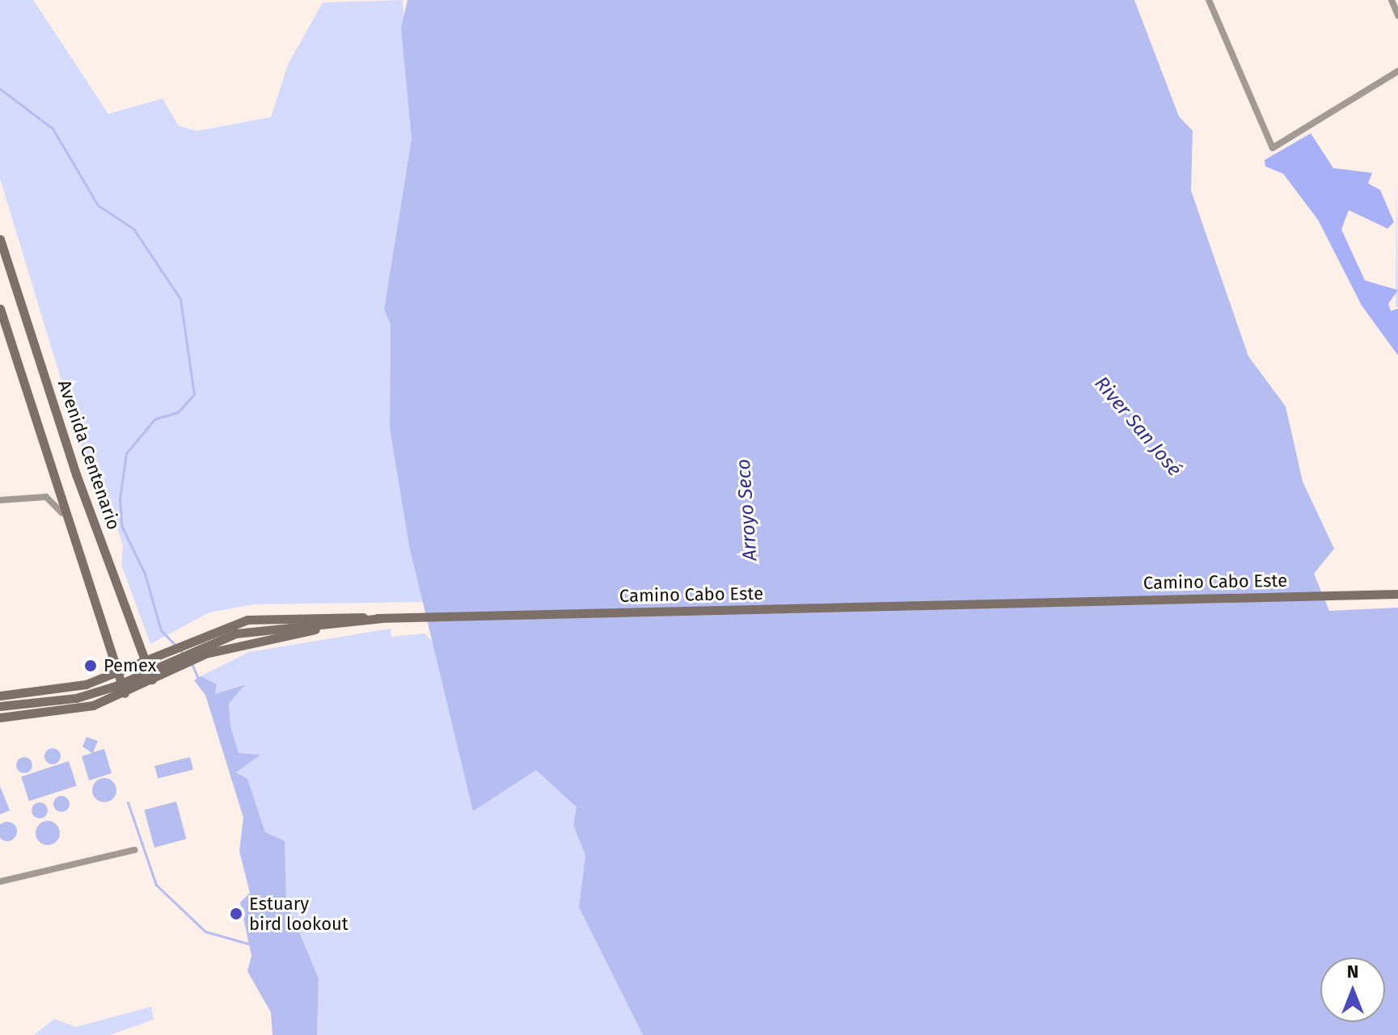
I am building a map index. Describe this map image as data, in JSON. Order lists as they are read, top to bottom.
{
  "streets": {
    "main road": ["Avenida Centenario", "Camino Cabo Este"]
  },
  "water": ["River San José", "Arroyo Seco"],
  "places": ["Pemex", "Estuary bird lookout"],
  "north": "top"
}
